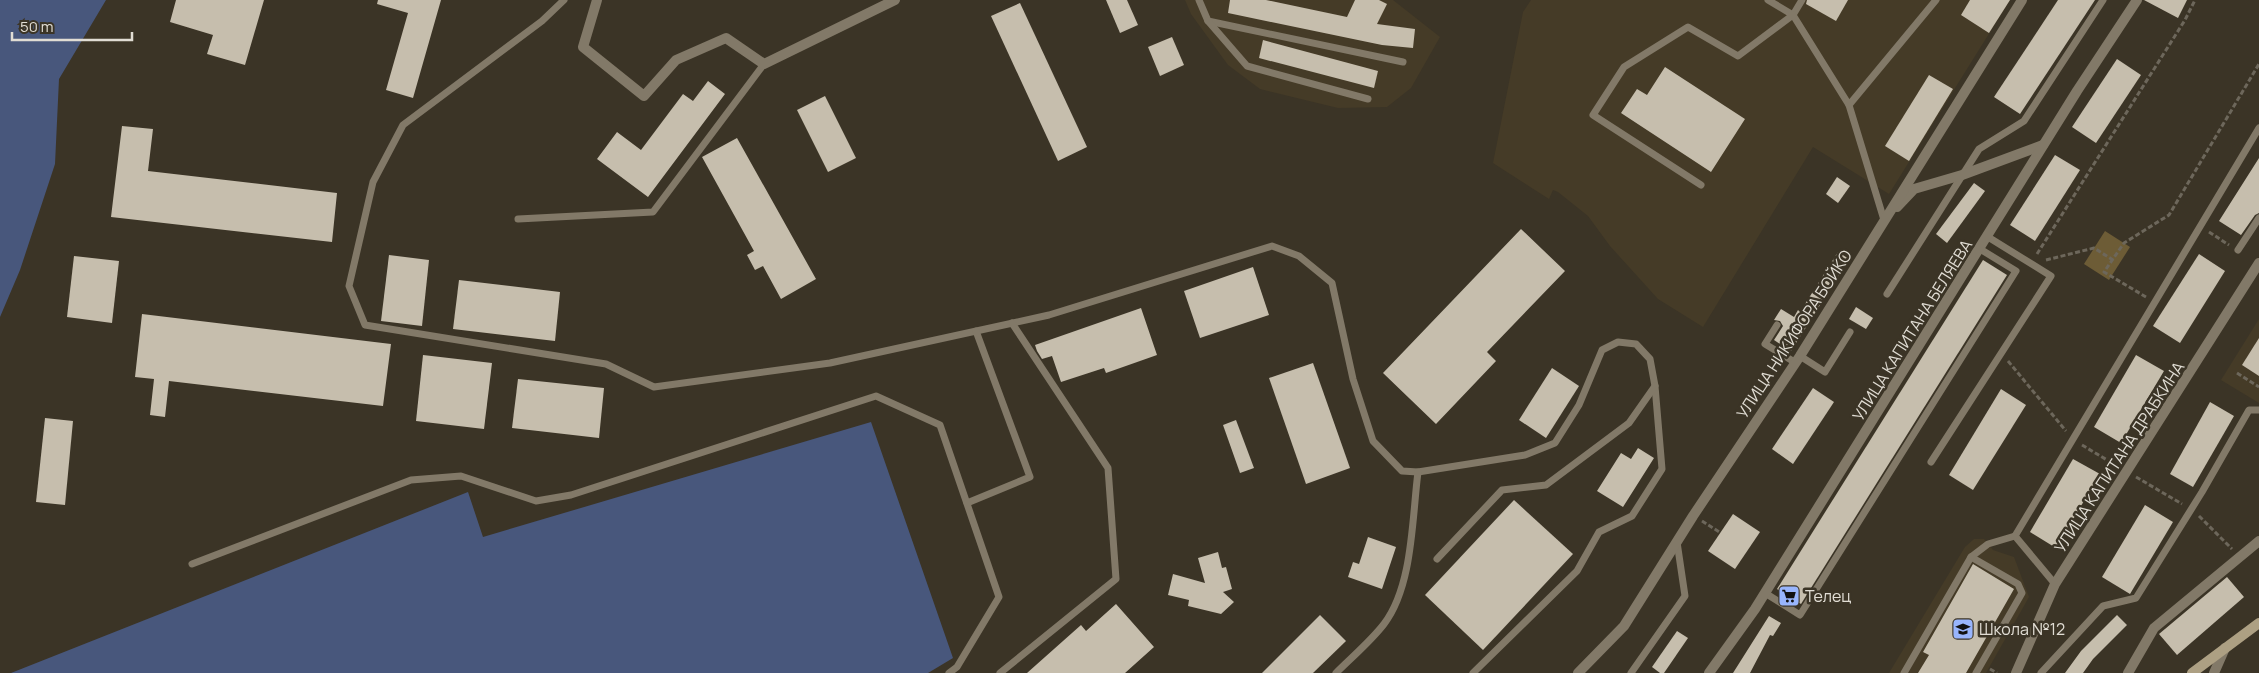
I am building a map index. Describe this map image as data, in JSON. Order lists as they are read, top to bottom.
{
  "streets": {
    "street": ["УЛИЦА КАПИТАНА БЕЛЯЕВА", "УЛИЦА НИКИФОРА БОЙКО", "УЛИЦА КАПИТАНА ДРАБКИНА"]
  },
  "places": {
    "supermarket": ["Телец"],
    "school or university": ["Школа №12"]
  },
  "scale_bar": "50 m"
}
